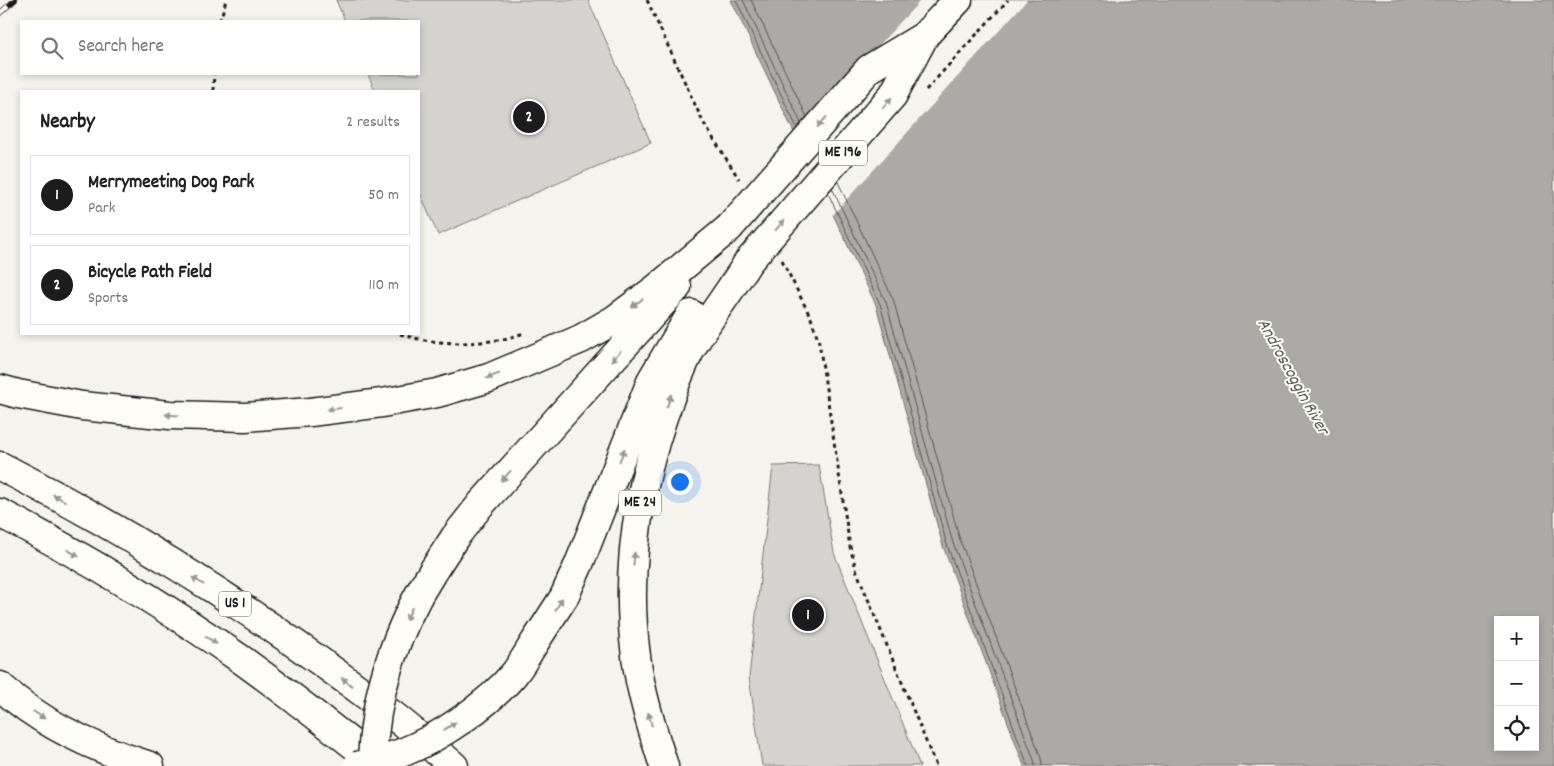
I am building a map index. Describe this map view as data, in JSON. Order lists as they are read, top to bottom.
{
  "streets": {
    "highway": ["ME 196", "ME 24", "US 1"]
  },
  "crossings": [
    ["ME 196", "ME 24"]
  ],
  "water": ["Androscoggin River"],
  "page": {
    "search": "Search here",
    "heading": ["Nearby", "2 results"],
    "pins": ["2", "1"],
    "list": [
      {
        "mark": "1",
        "name": "Merrymeeting Dog Park",
        "note": "Park",
        "value": "50 m"
      },
      {
        "mark": "2",
        "name": "Bicycle Path Field",
        "note": "Sports",
        "value": "110 m"
      }
    ],
    "map_buttons": ["+", "−"]
  }
}
